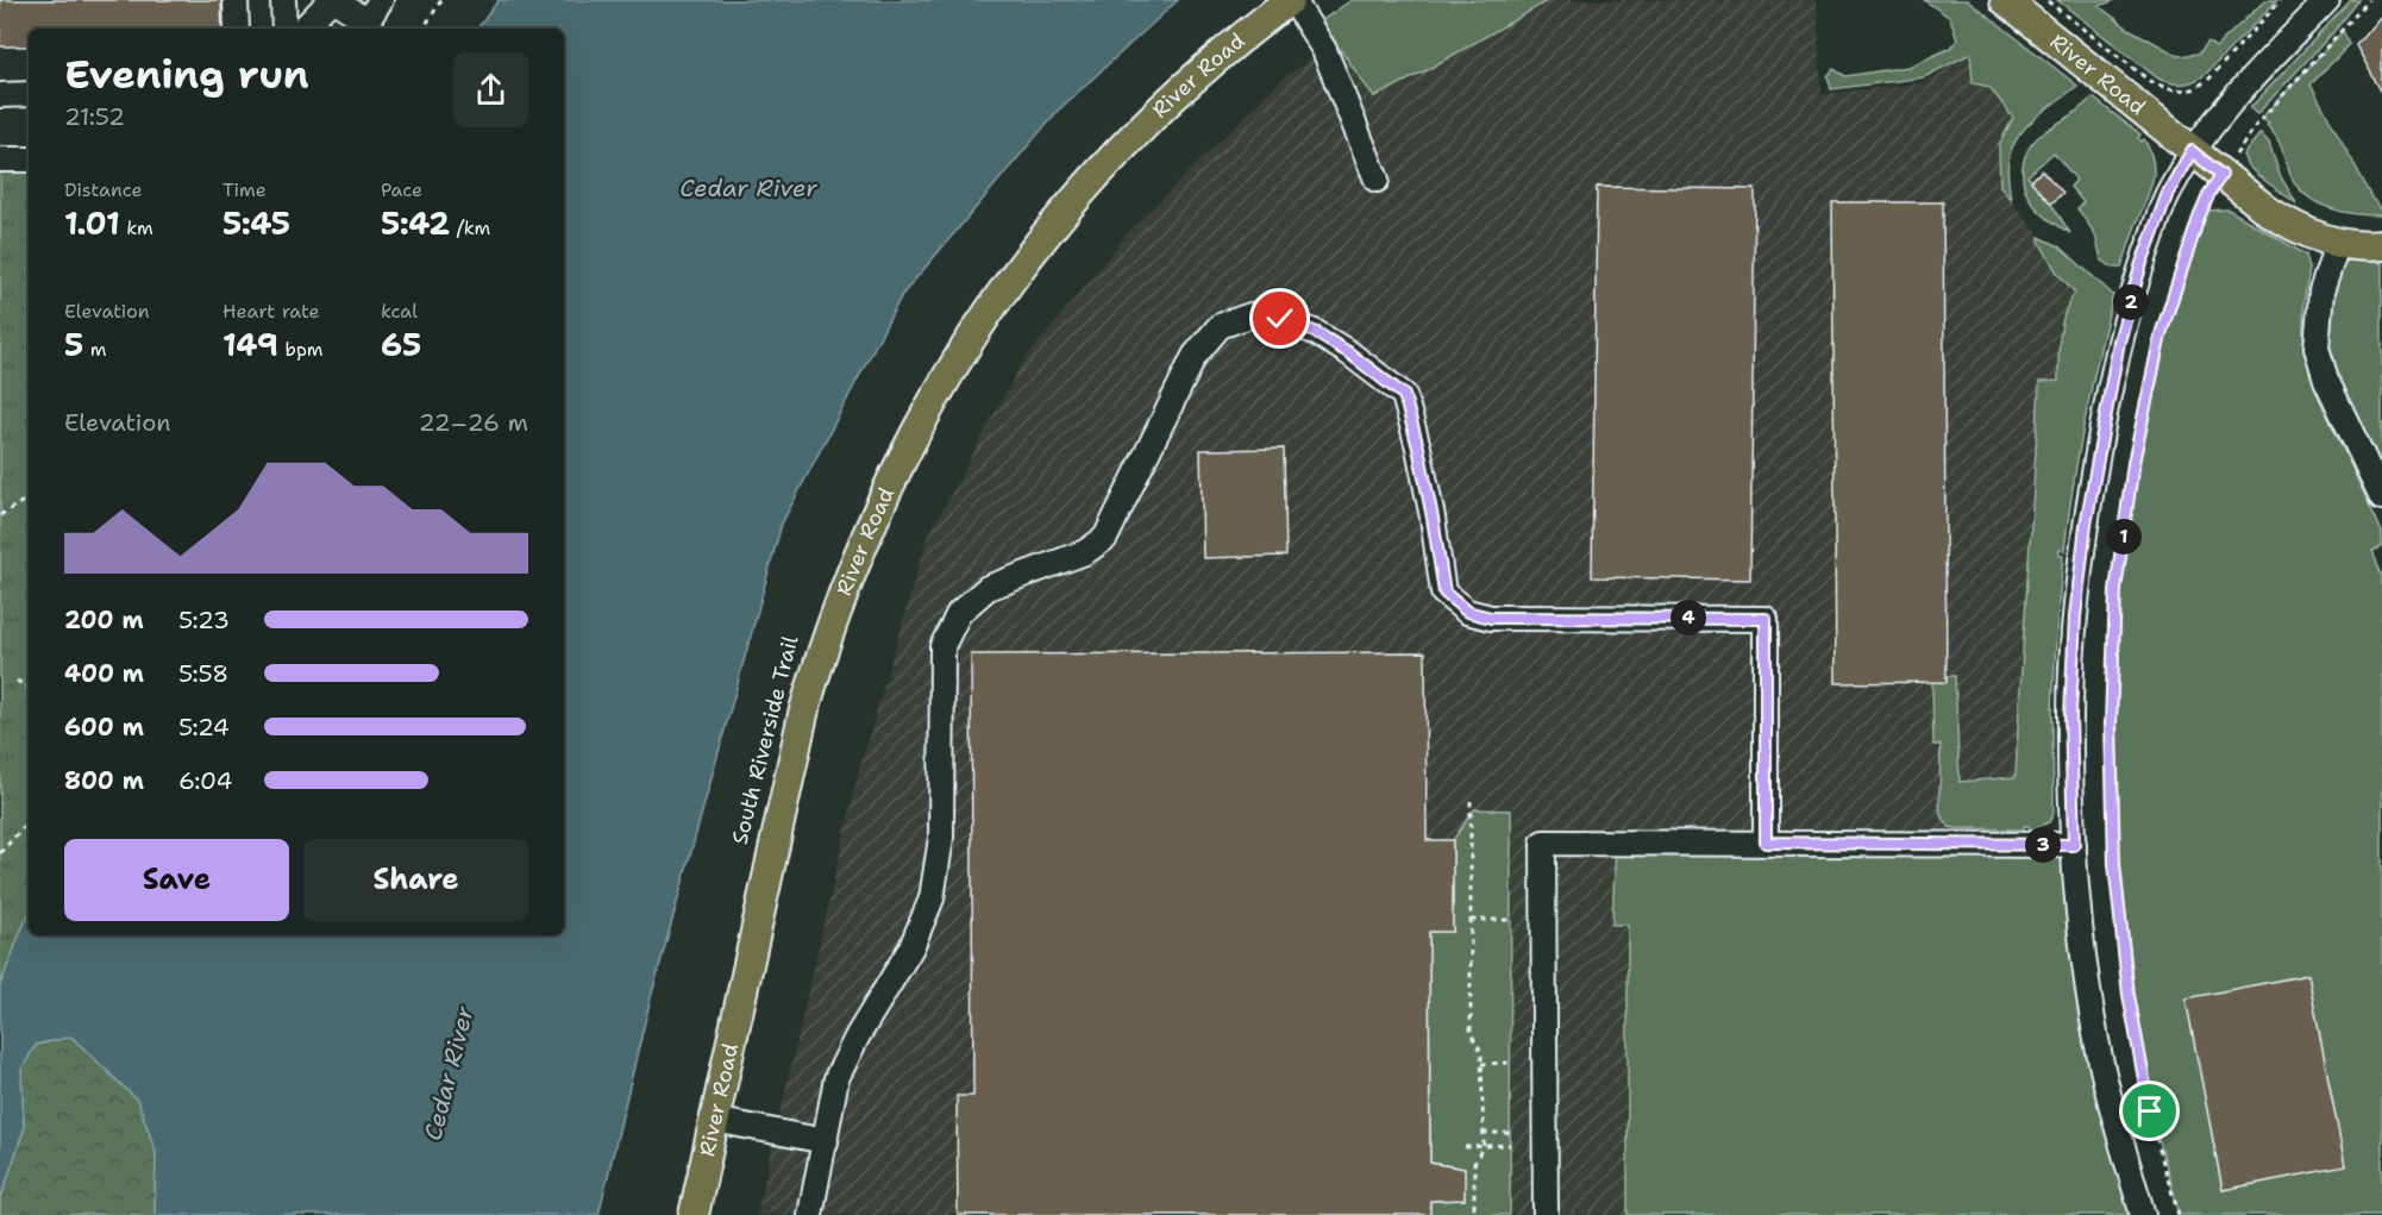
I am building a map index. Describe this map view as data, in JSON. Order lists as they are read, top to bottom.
{
  "streets": {
    "main road": ["River Road"]
  },
  "water": ["Cedar River"],
  "page": {
    "heading": ["Evening run", "21:52"],
    "stats": [
      ["Distance", "1.01 km"],
      ["Time", "5:45"],
      ["Pace", "5:42 /km"],
      ["Elevation", "5 m"],
      ["Heart rate", "149 bpm"],
      ["kcal", "65"]
    ],
    "pins": [
      "2",
      "1",
      "4",
      "3"
    ],
    "chart": ["Elevation", "22–26 m"],
    "list": [
      {
        "name": "200 m",
        "note": "5:23"
      },
      {
        "name": "400 m",
        "note": "5:58"
      },
      {
        "name": "600 m",
        "note": "5:24"
      },
      {
        "name": "800 m",
        "note": "6:04"
      }
    ],
    "buttons": ["Save", "Share"]
  }
}
